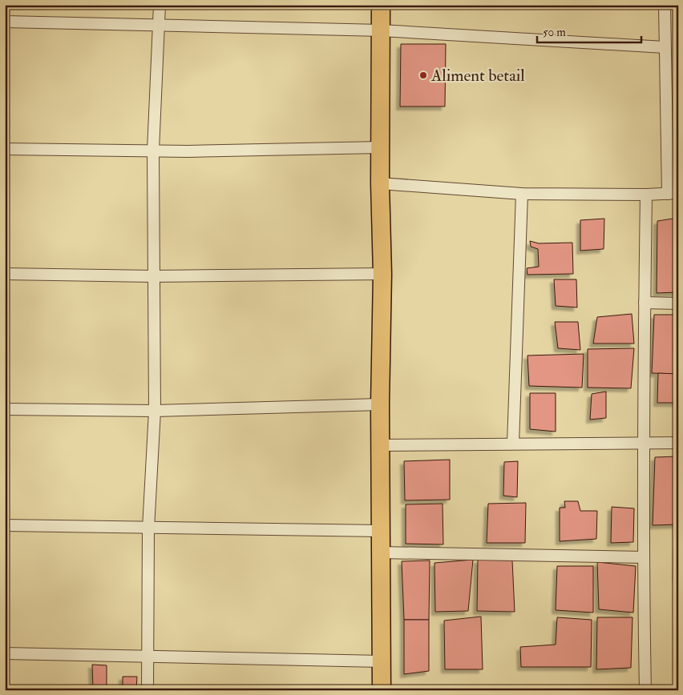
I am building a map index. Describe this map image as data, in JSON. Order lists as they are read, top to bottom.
{
  "places": ["Aliment betail"],
  "scale_bar": "50 m"
}
